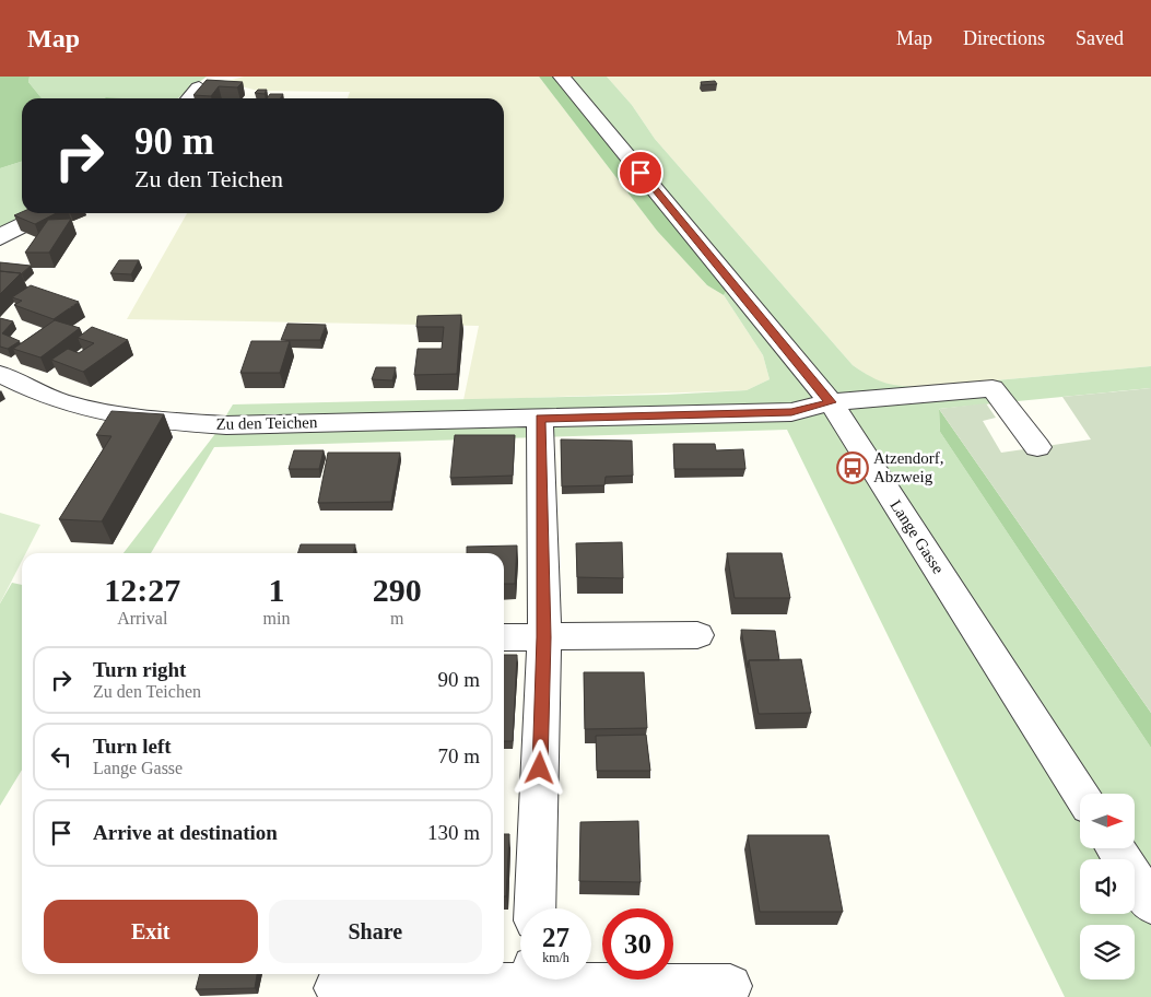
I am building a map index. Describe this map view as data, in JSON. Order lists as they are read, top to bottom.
{
  "streets": {
    "street": ["Zu den Teichen", "Lange Gasse"]
  },
  "crossings": [
    ["Zu den Teichen", "Lange Gasse"]
  ],
  "places": {
    "bus stop": ["Atzendorf, Abzweig"]
  },
  "north": "right",
  "page": {
    "header": "Map",
    "nav": ["Map", "Directions", "Saved"],
    "turn": ["90 m", "Zu den Teichen"],
    "eta": [
      "12:27",
      "Arrival",
      "1",
      "min",
      "290",
      "m"
    ],
    "list": [
      {
        "name": "Turn right",
        "note": "Zu den Teichen",
        "value": "90 m"
      },
      {
        "name": "Turn left",
        "note": "Lange Gasse",
        "value": "70 m"
      },
      {
        "name": "Arrive at destination",
        "value": "130 m"
      }
    ],
    "buttons": ["Exit", "Share"],
    "speed": "27 km/h",
    "limit": "30"
  }
}
